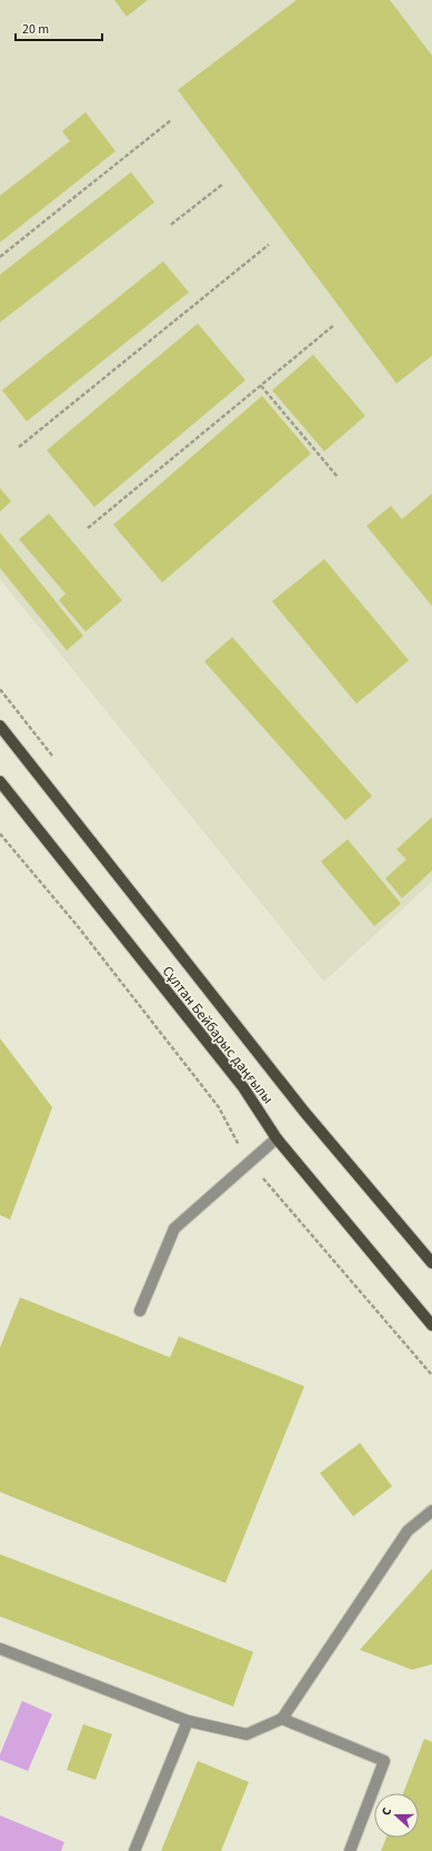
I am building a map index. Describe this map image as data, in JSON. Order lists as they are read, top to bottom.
{
  "streets": {
    "main road": ["Сұлтан Бейбарыс даңғылы"]
  },
  "scale_bar": "20 m",
  "north": "left"
}
